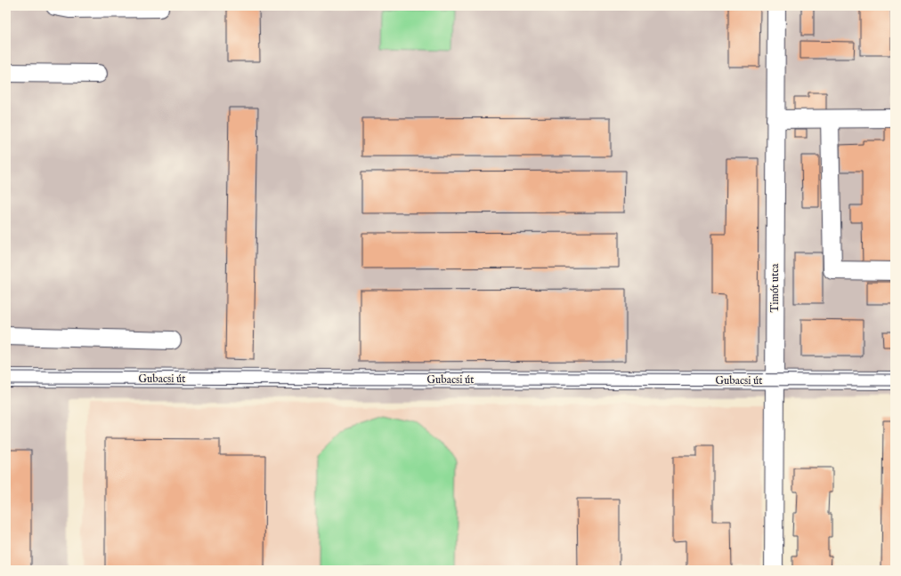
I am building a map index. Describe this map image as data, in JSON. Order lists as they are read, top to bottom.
{
  "streets": {
    "street": ["Timót utca", "Gubacsi út"]
  },
  "crossings": [
    ["Timót utca", "Gubacsi út"]
  ]
}
